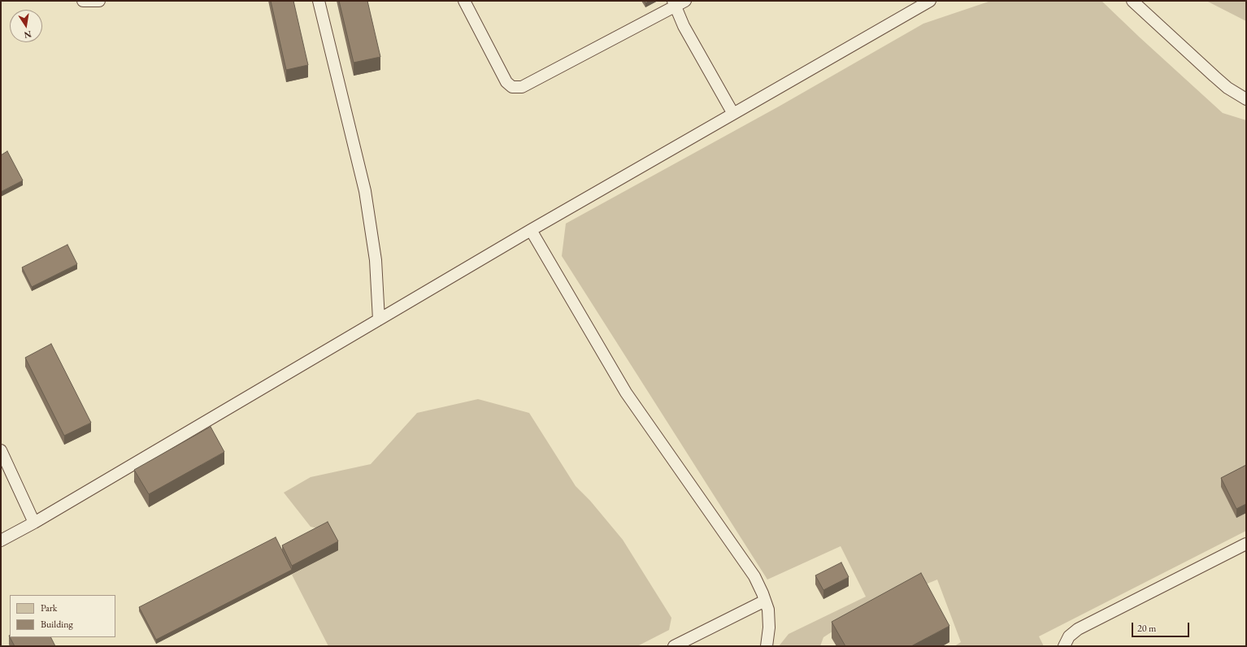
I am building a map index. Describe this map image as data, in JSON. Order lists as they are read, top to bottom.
{
  "legend": ["Park", "Building"],
  "scale_bar": "20 m",
  "north": "bottom"
}
